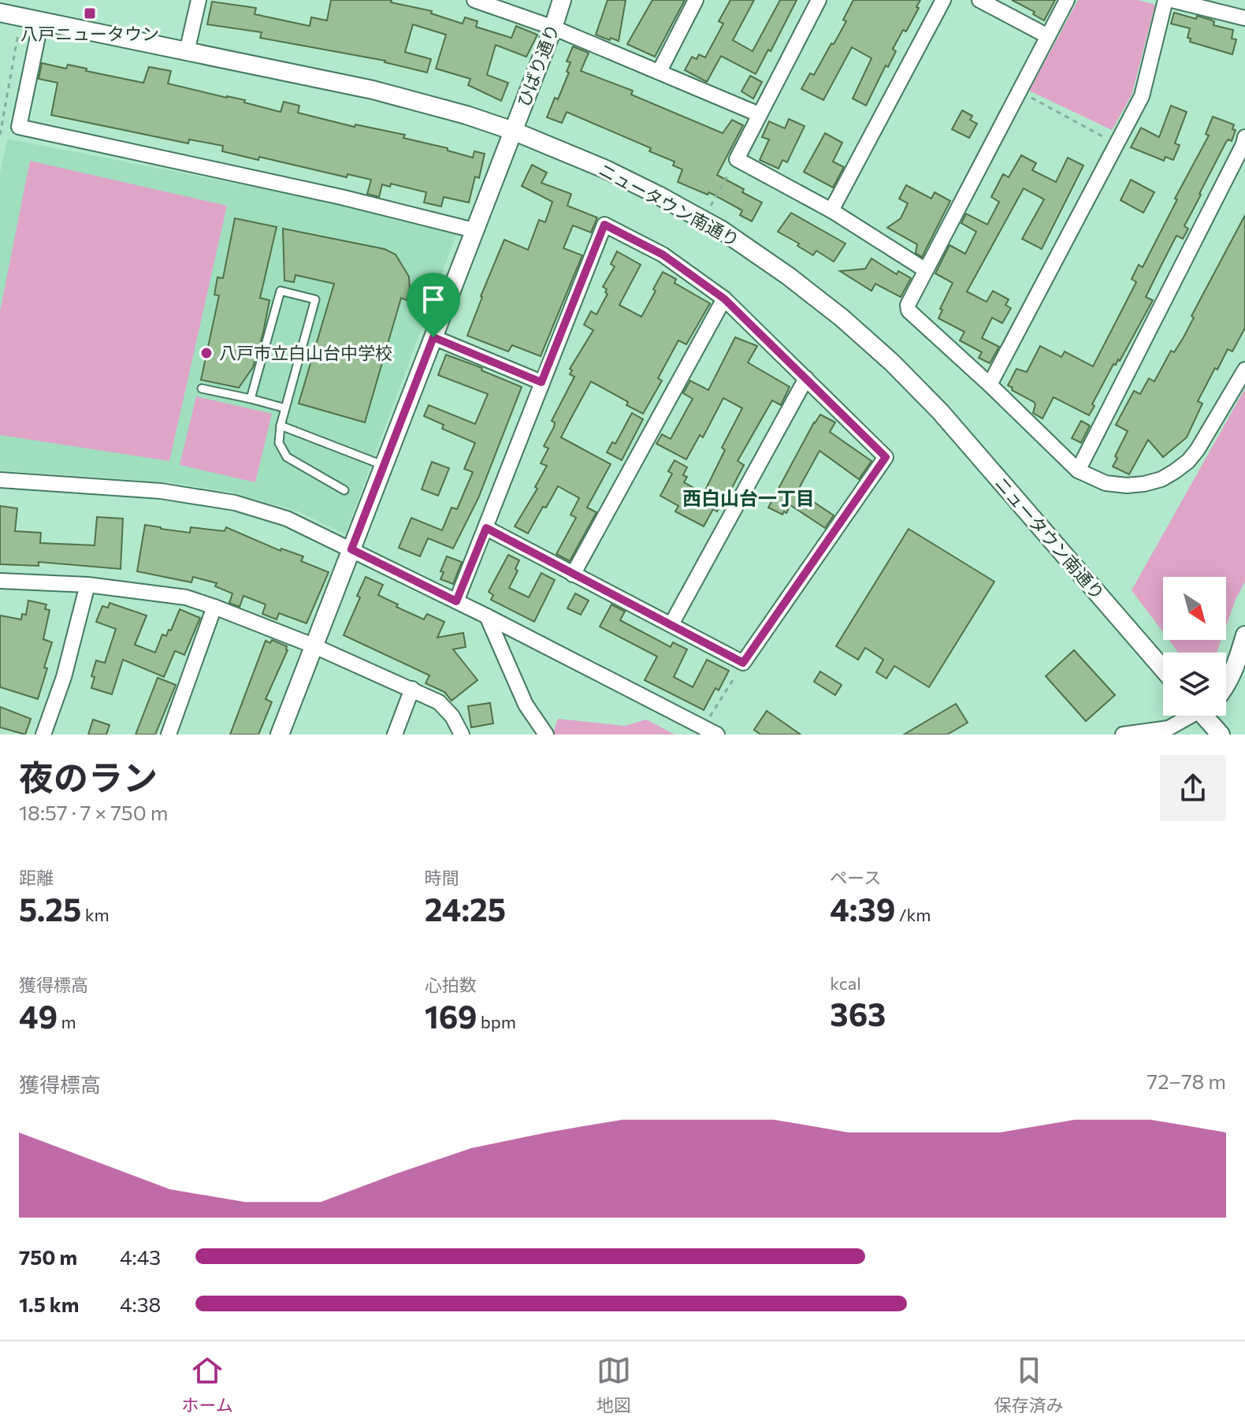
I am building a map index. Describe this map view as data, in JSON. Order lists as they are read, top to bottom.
{
  "streets": {
    "street": ["ひばり通り", "ニュータウン南通り"]
  },
  "crossings": [
    ["ひばり通り", "ニュータウン南通り"]
  ],
  "districts": ["西白山台一丁目"],
  "places": {
    "transit": ["八戸ニュータウン"],
    "other": ["八戸市立白山台中学校"]
  },
  "north": "bottom right",
  "page": {
    "heading": ["夜のラン", "18:57 · 7 × 750 m"],
    "stats": [
      ["距離", "5.25 km"],
      ["時間", "24:25"],
      ["ペース", "4:39 /km"],
      ["獲得標高", "49 m"],
      ["心拍数", "169 bpm"],
      ["kcal", "363"]
    ],
    "chart": ["獲得標高", "72–78 m"],
    "list": [
      {
        "name": "750 m",
        "note": "4:43"
      },
      {
        "name": "1.5 km",
        "note": "4:38"
      }
    ],
    "tabs": ["ホーム", "地図", "保存済み"]
  }
}
